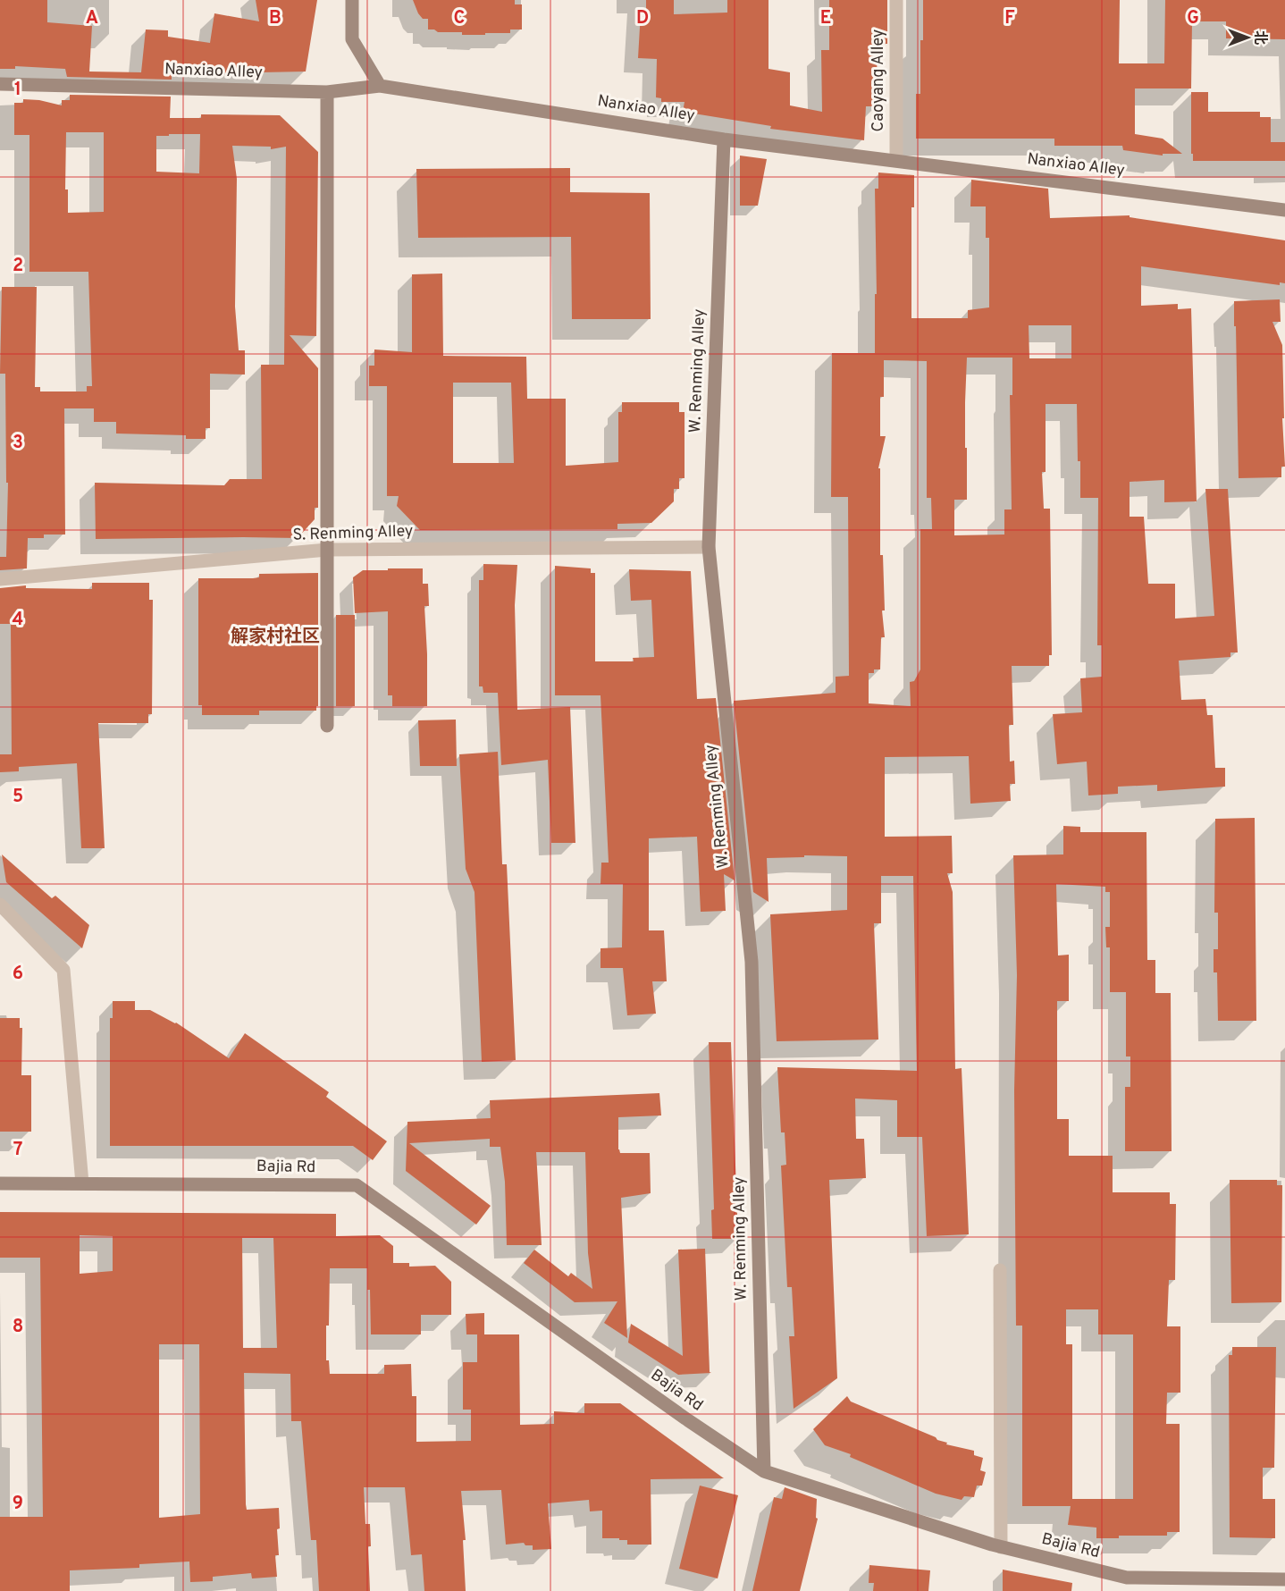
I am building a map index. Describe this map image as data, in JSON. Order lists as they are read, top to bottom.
{
  "streets": {
    "street": [
      "Nanxiao Alley",
      "Caoyang Alley",
      "W. Renming Alley",
      "S. Renming Alley",
      "Bajia Rd"
    ]
  },
  "crossings": [
    ["Nanxiao Alley", "Caoyang Alley"],
    ["Nanxiao Alley", "W. Renming Alley"],
    ["W. Renming Alley", "S. Renming Alley"],
    ["W. Renming Alley", "Bajia Rd"]
  ],
  "districts": ["解家村社区"],
  "north": "right",
  "grid": {
    "columns": [
      "A",
      "B",
      "C",
      "D",
      "E",
      "F",
      "G"
    ],
    "rows": [
      "1",
      "2",
      "3",
      "4",
      "5",
      "6",
      "7",
      "8",
      "9"
    ]
  }
}
